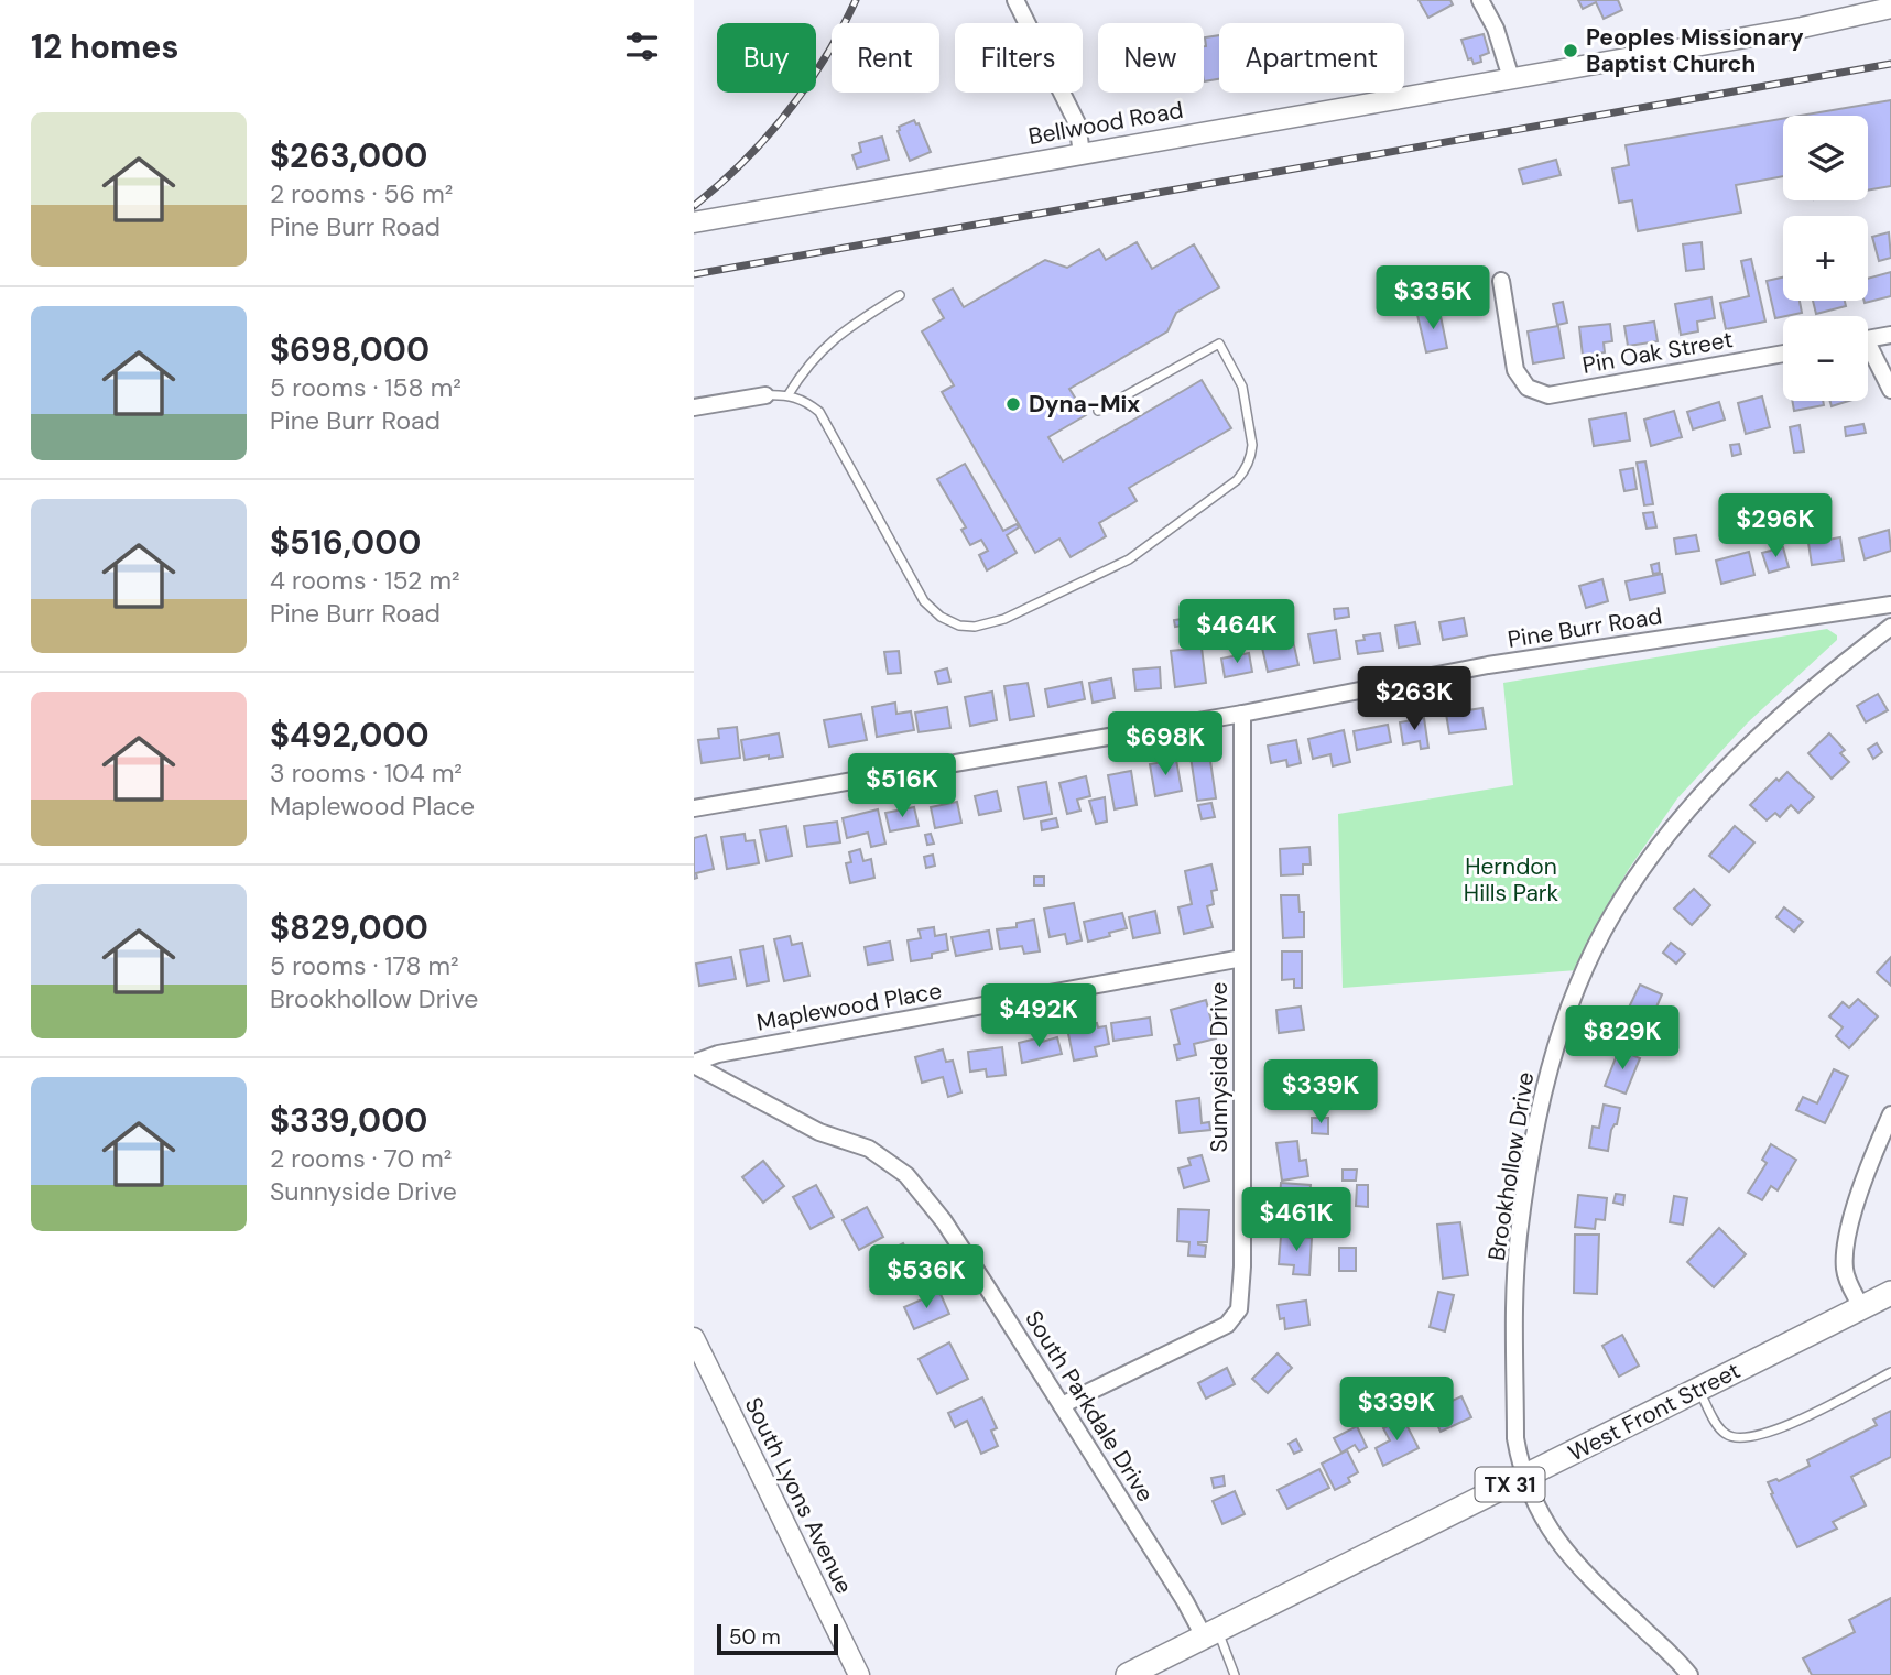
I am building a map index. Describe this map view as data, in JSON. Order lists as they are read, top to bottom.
{
  "streets": {
    "main road": ["West Front Street", "TX 31"],
    "street": [
      "Bellwood Road",
      "Pin Oak Street",
      "Pine Burr Road",
      "Maplewood Place",
      "Sunnyside Drive",
      "Brookhollow Drive",
      "South Parkdale Drive",
      "South Lyons Avenue"
    ]
  },
  "crossings": [
    ["Pine Burr Road", "Sunnyside Drive"],
    ["Maplewood Place", "Sunnyside Drive"],
    ["Maplewood Place", "South Parkdale Drive"],
    ["Sunnyside Drive", "South Parkdale Drive"],
    ["Brookhollow Drive", "West Front Street"],
    ["South Parkdale Drive", "West Front Street"]
  ],
  "parks": ["Herndon Hills Park"],
  "places": ["Peoples Missionary Baptist Church", "Dyna-Mix"],
  "scale_bar": "50 m",
  "page": {
    "heading": "12 homes",
    "chip": [
      "Buy",
      "Rent",
      "Filters",
      "New",
      "Apartment"
    ],
    "list": [
      {
        "name": "$263,000",
        "note": "2 rooms · 56 m² · Pine Burr Road"
      },
      {
        "name": "$698,000",
        "note": "5 rooms · 158 m² · Pine Burr Road"
      },
      {
        "name": "$516,000",
        "note": "4 rooms · 152 m² · Pine Burr Road"
      },
      {
        "name": "$492,000",
        "note": "3 rooms · 104 m² · Maplewood Place"
      },
      {
        "name": "$829,000",
        "note": "5 rooms · 178 m² · Brookhollow Drive"
      },
      {
        "name": "$339,000",
        "note": "2 rooms · 70 m² · Sunnyside Drive"
      }
    ],
    "map_buttons": ["+", "−"],
    "price": [
      "$335K",
      "$296K",
      "$464K",
      "$263K",
      "$698K",
      "$516K",
      "$492K",
      "$829K",
      "$339K",
      "$461K",
      "$536K",
      "$339K"
    ],
    "scale": "50 m"
  }
}
